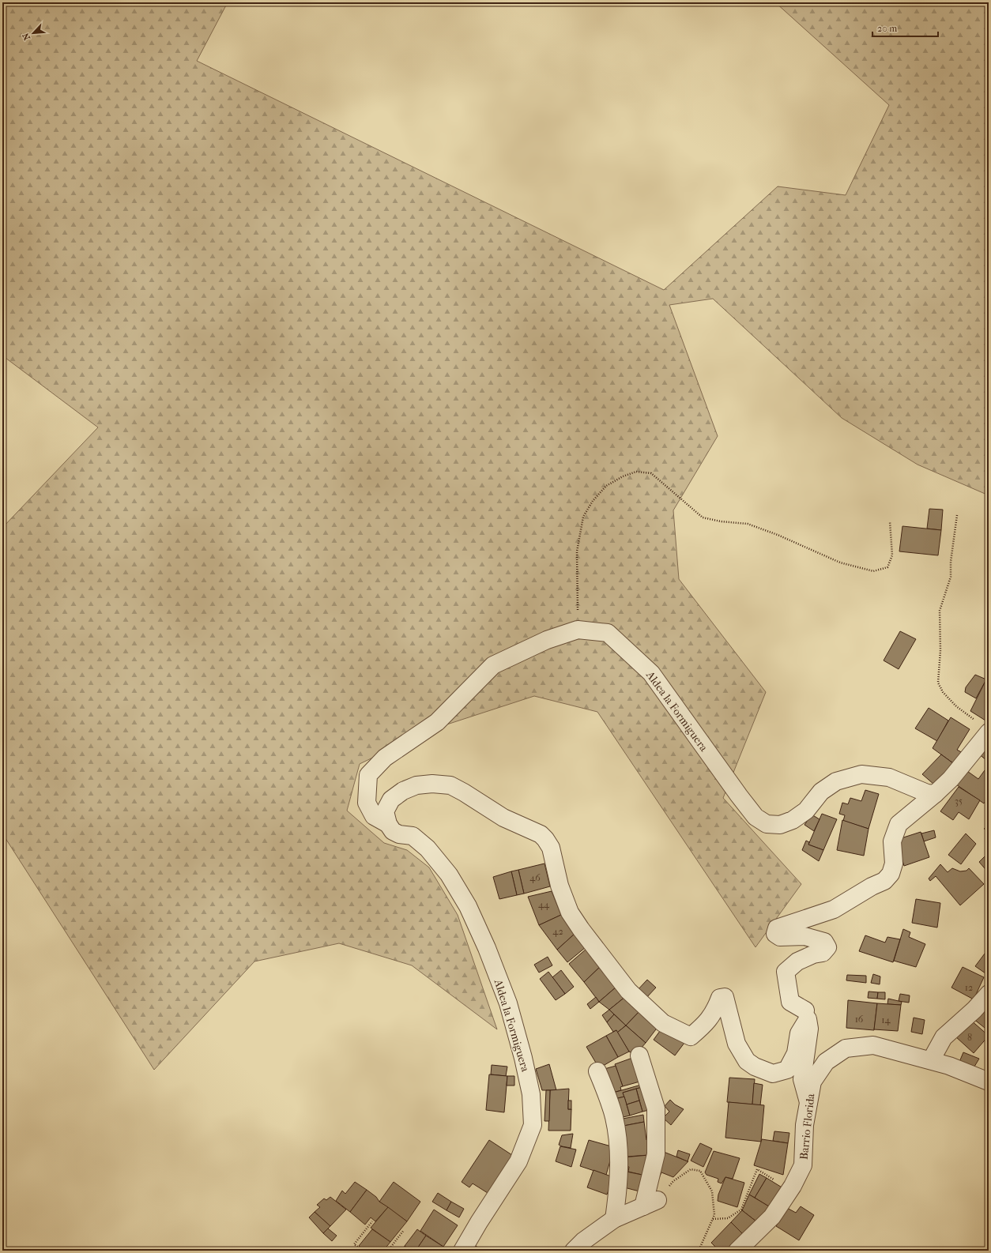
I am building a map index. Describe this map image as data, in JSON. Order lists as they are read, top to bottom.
{
  "streets": {
    "street": ["Aldea la Formiguera", "Barrio Florida"]
  },
  "house_numbers": [
    "35",
    "46",
    "44",
    "42",
    "12",
    "16",
    "14",
    "8"
  ],
  "scale_bar": "20 m",
  "north": "bottom left"
}
